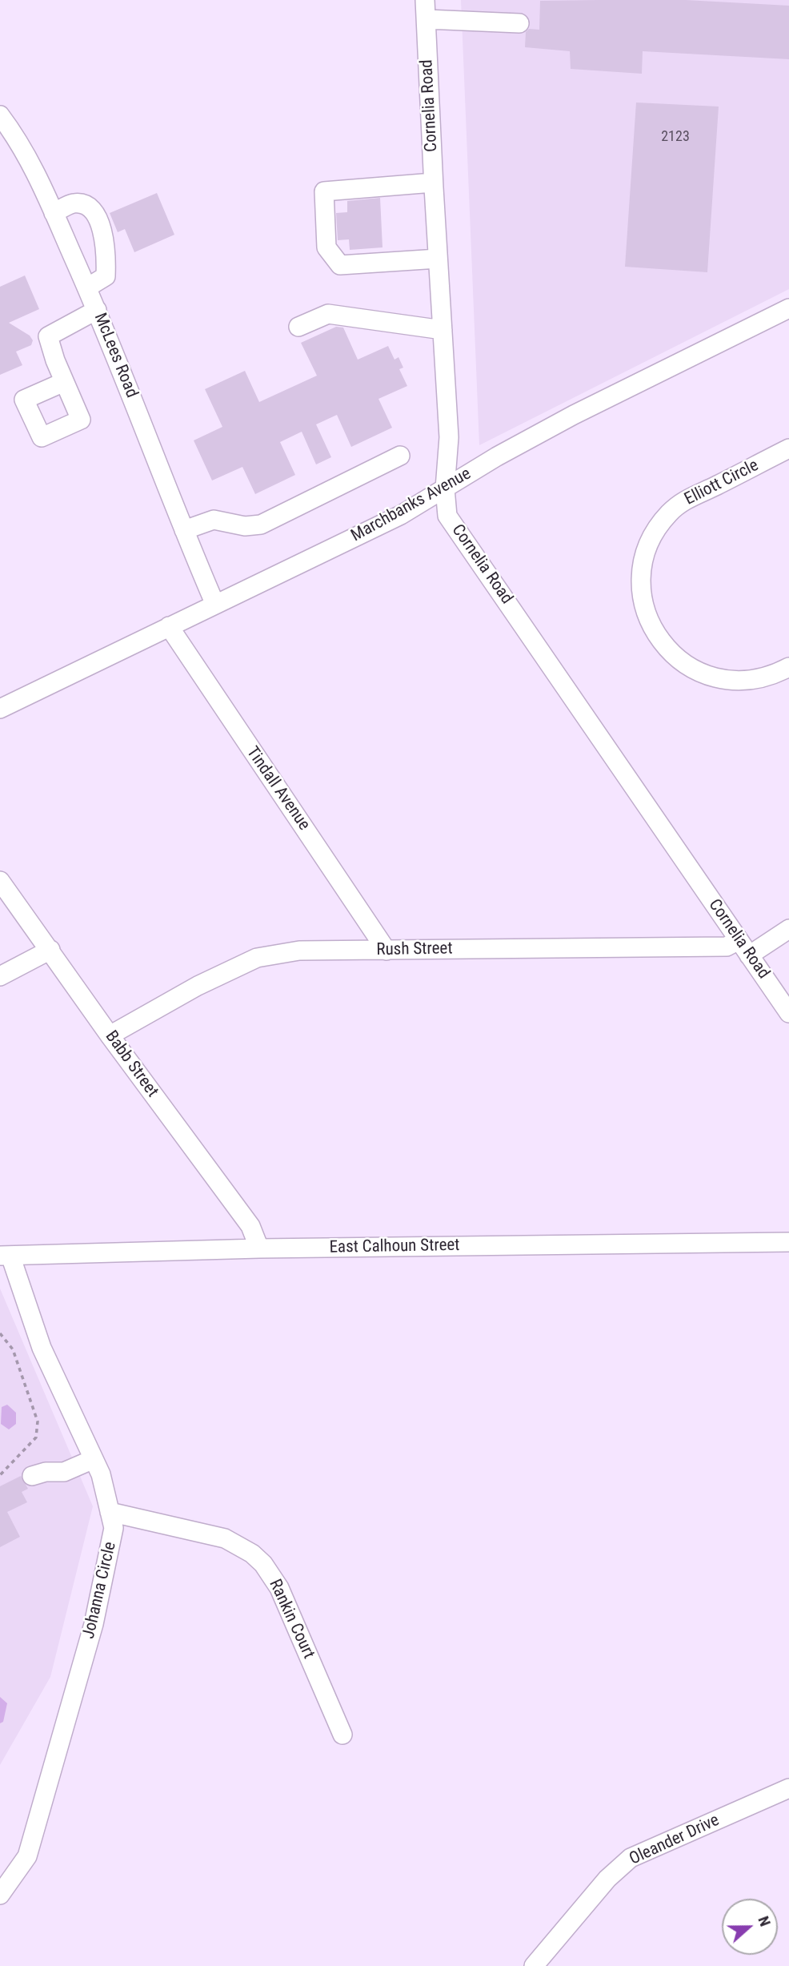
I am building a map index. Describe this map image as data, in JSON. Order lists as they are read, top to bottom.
{
  "streets": {
    "street": [
      "Cornelia Road",
      "McLees Road",
      "Elliott Circle",
      "Marchbanks Avenue",
      "Tindall Avenue",
      "Rush Street",
      "Babb Street",
      "East Calhoun Street",
      "Johanna Circle",
      "Rankin Court",
      "Oleander Drive"
    ]
  },
  "crossings": [
    ["Cornelia Road", "Marchbanks Avenue"],
    ["Cornelia Road", "Rush Street"],
    ["McLees Road", "Marchbanks Avenue"],
    ["Marchbanks Avenue", "Tindall Avenue"],
    ["Tindall Avenue", "Rush Street"],
    ["Rush Street", "Babb Street"],
    ["Babb Street", "East Calhoun Street"],
    ["East Calhoun Street", "Johanna Circle"],
    ["Johanna Circle", "Rankin Court"]
  ],
  "house_numbers": ["2123"],
  "north": "right"
}
